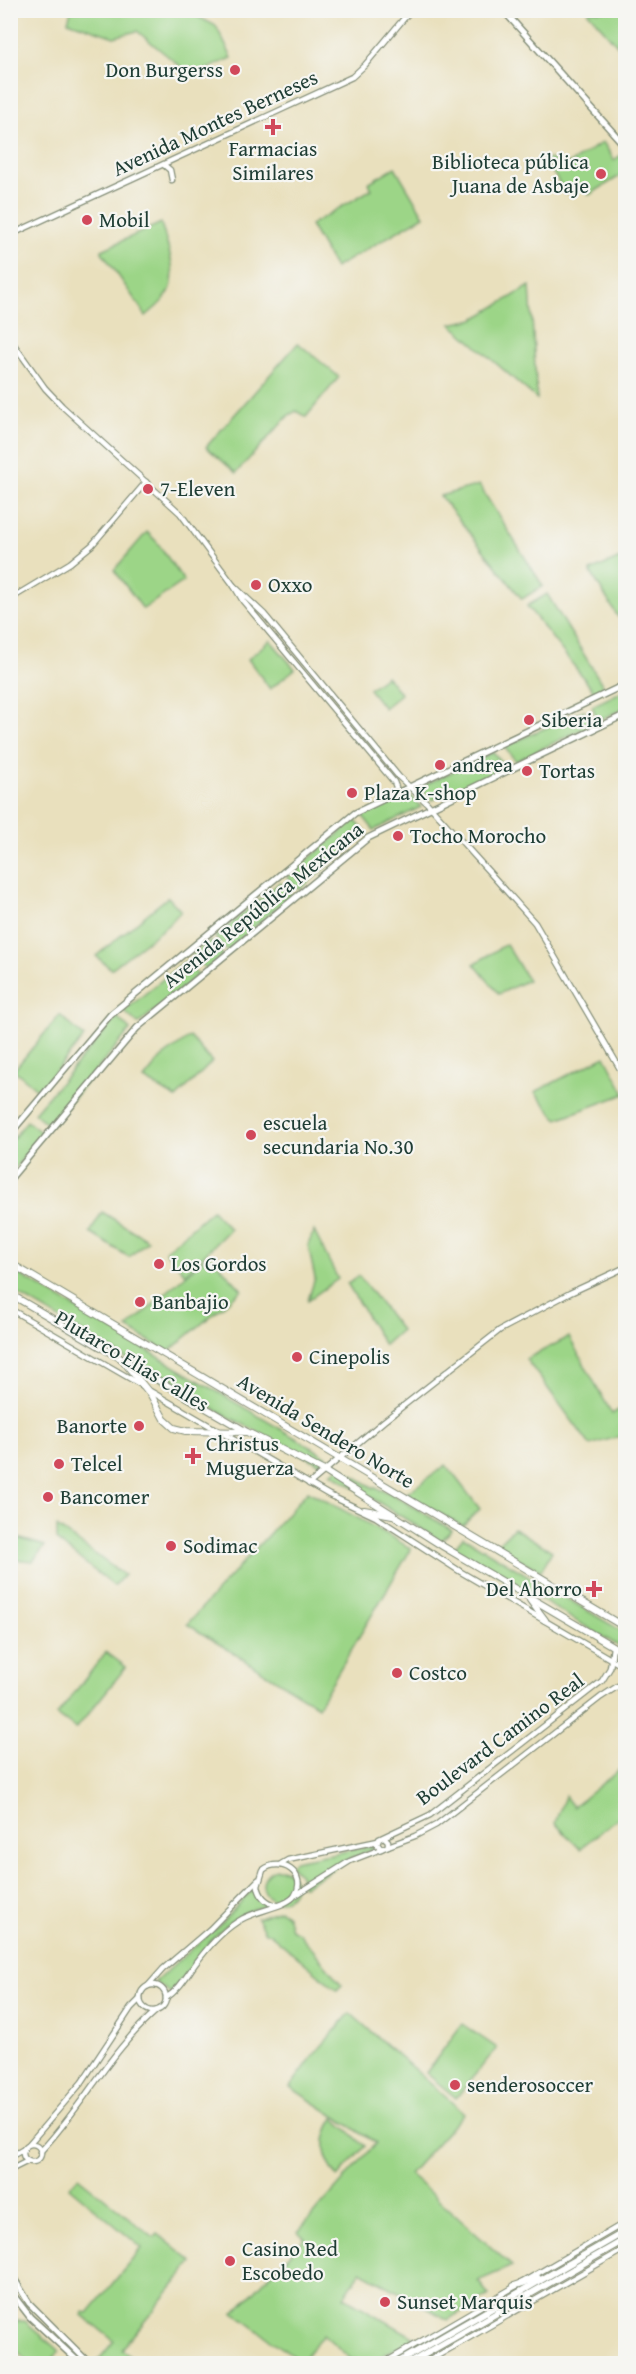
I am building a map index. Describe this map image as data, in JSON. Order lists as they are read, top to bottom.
{
  "streets": {
    "main road": ["Avenida República Mexicana", "Avenida Sendero Norte"],
    "street": ["Avenida Montes Berneses", "Plutarco Elias Calles", "Boulevard Camino Real"]
  },
  "crossings": [
    ["Avenida Sendero Norte", "Boulevard Camino Real"]
  ],
  "places": {
    "other": [
      "Don Burgerss",
      "Biblioteca pública Juana de Asbaje",
      "Mobil",
      "7-Eleven",
      "Oxxo",
      "Siberia",
      "andrea",
      "Tortas",
      "Plaza K-shop",
      "Tocho Morocho",
      "escuela secundaria No.30",
      "Los Gordos",
      "Banbajio",
      "Cinepolis",
      "Banorte",
      "Telcel",
      "Bancomer",
      "Sodimac",
      "Costco",
      "senderosoccer",
      "Casino Red Escobedo",
      "Sunset Marquis"
    ],
    "health": ["Farmacias Similares", "Christus Muguerza", "Del Ahorro"]
  }
}
